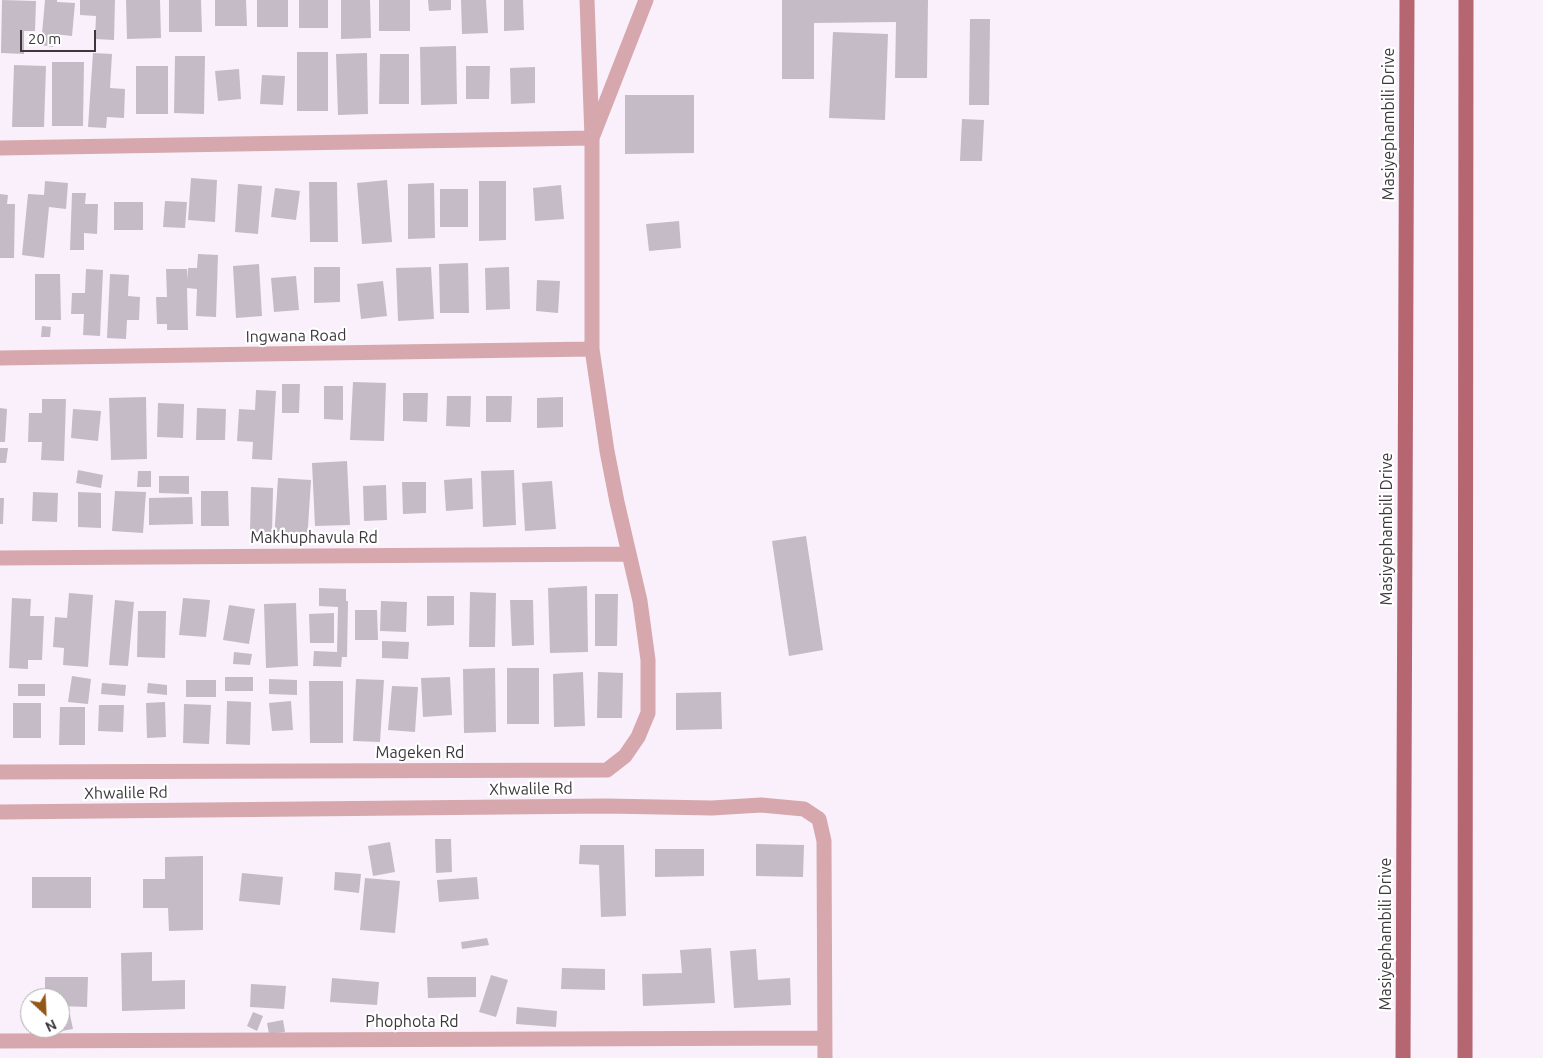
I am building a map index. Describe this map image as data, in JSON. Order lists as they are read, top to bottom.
{
  "streets": {
    "main road": ["Masiyephambili Drive"],
    "street": [
      "Ingwana Road",
      "Makhuphavula Rd",
      "Mageken Rd",
      "Xhwalile Rd",
      "Phophota Rd"
    ]
  },
  "crossings": [
    ["Ingwana Road", "Mageken Rd"],
    ["Makhuphavula Rd", "Mageken Rd"],
    ["Xhwalile Rd", "Phophota Rd"]
  ],
  "scale_bar": "20 m",
  "north": "bottom right"
}
